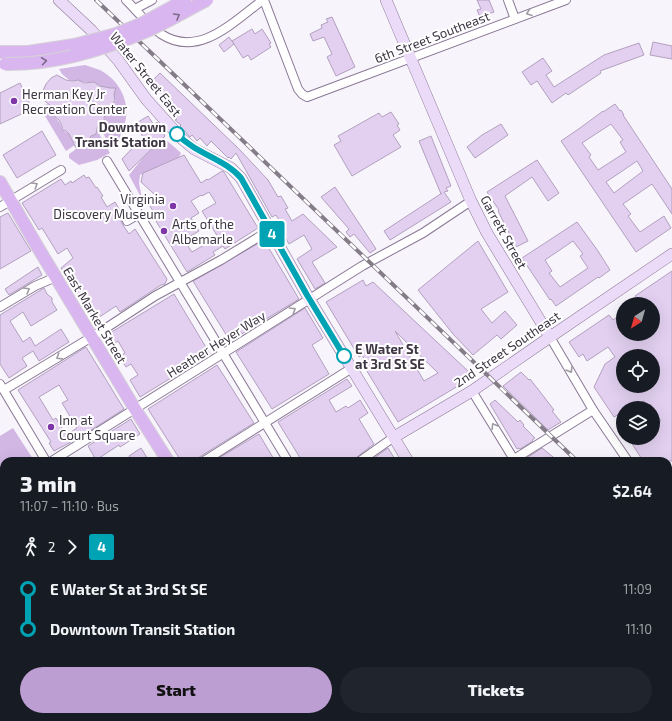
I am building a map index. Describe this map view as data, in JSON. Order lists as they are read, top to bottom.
{
  "streets": {
    "main road": ["East Market Street"],
    "street": [
      "6th Street Southeast",
      "Water Street East",
      "Garrett Street",
      "Heather Heyer Way",
      "2nd Street Southeast"
    ]
  },
  "crossings": [
    ["6th Street Southeast", "Garrett Street"],
    ["Water Street East", "Heather Heyer Way"],
    ["Water Street East", "2nd Street Southeast"],
    ["Garrett Street", "Heather Heyer Way"],
    ["Garrett Street", "2nd Street Southeast"],
    ["East Market Street", "Heather Heyer Way"]
  ],
  "places": [
    "Herman Key Jr Recreation Center",
    "Downtown Transit Station",
    "Virginia Discovery Museum",
    "Arts of the Albemarle",
    "E Water St at 3rd St SE",
    "Inn at Court Square"
  ],
  "lines": ["bus line 4"],
  "north": "bottom left",
  "page": {
    "on_map": "4",
    "heading": ["3 min", "11:07 – 11:10 · Bus", "$2.64"],
    "legs": ["2", "4"],
    "list": [
      {
        "name": "E Water St at 3rd St SE",
        "value": "11:09"
      },
      {
        "name": "Downtown Transit Station",
        "value": "11:10"
      }
    ],
    "buttons": ["Start", "Tickets"]
  }
}
